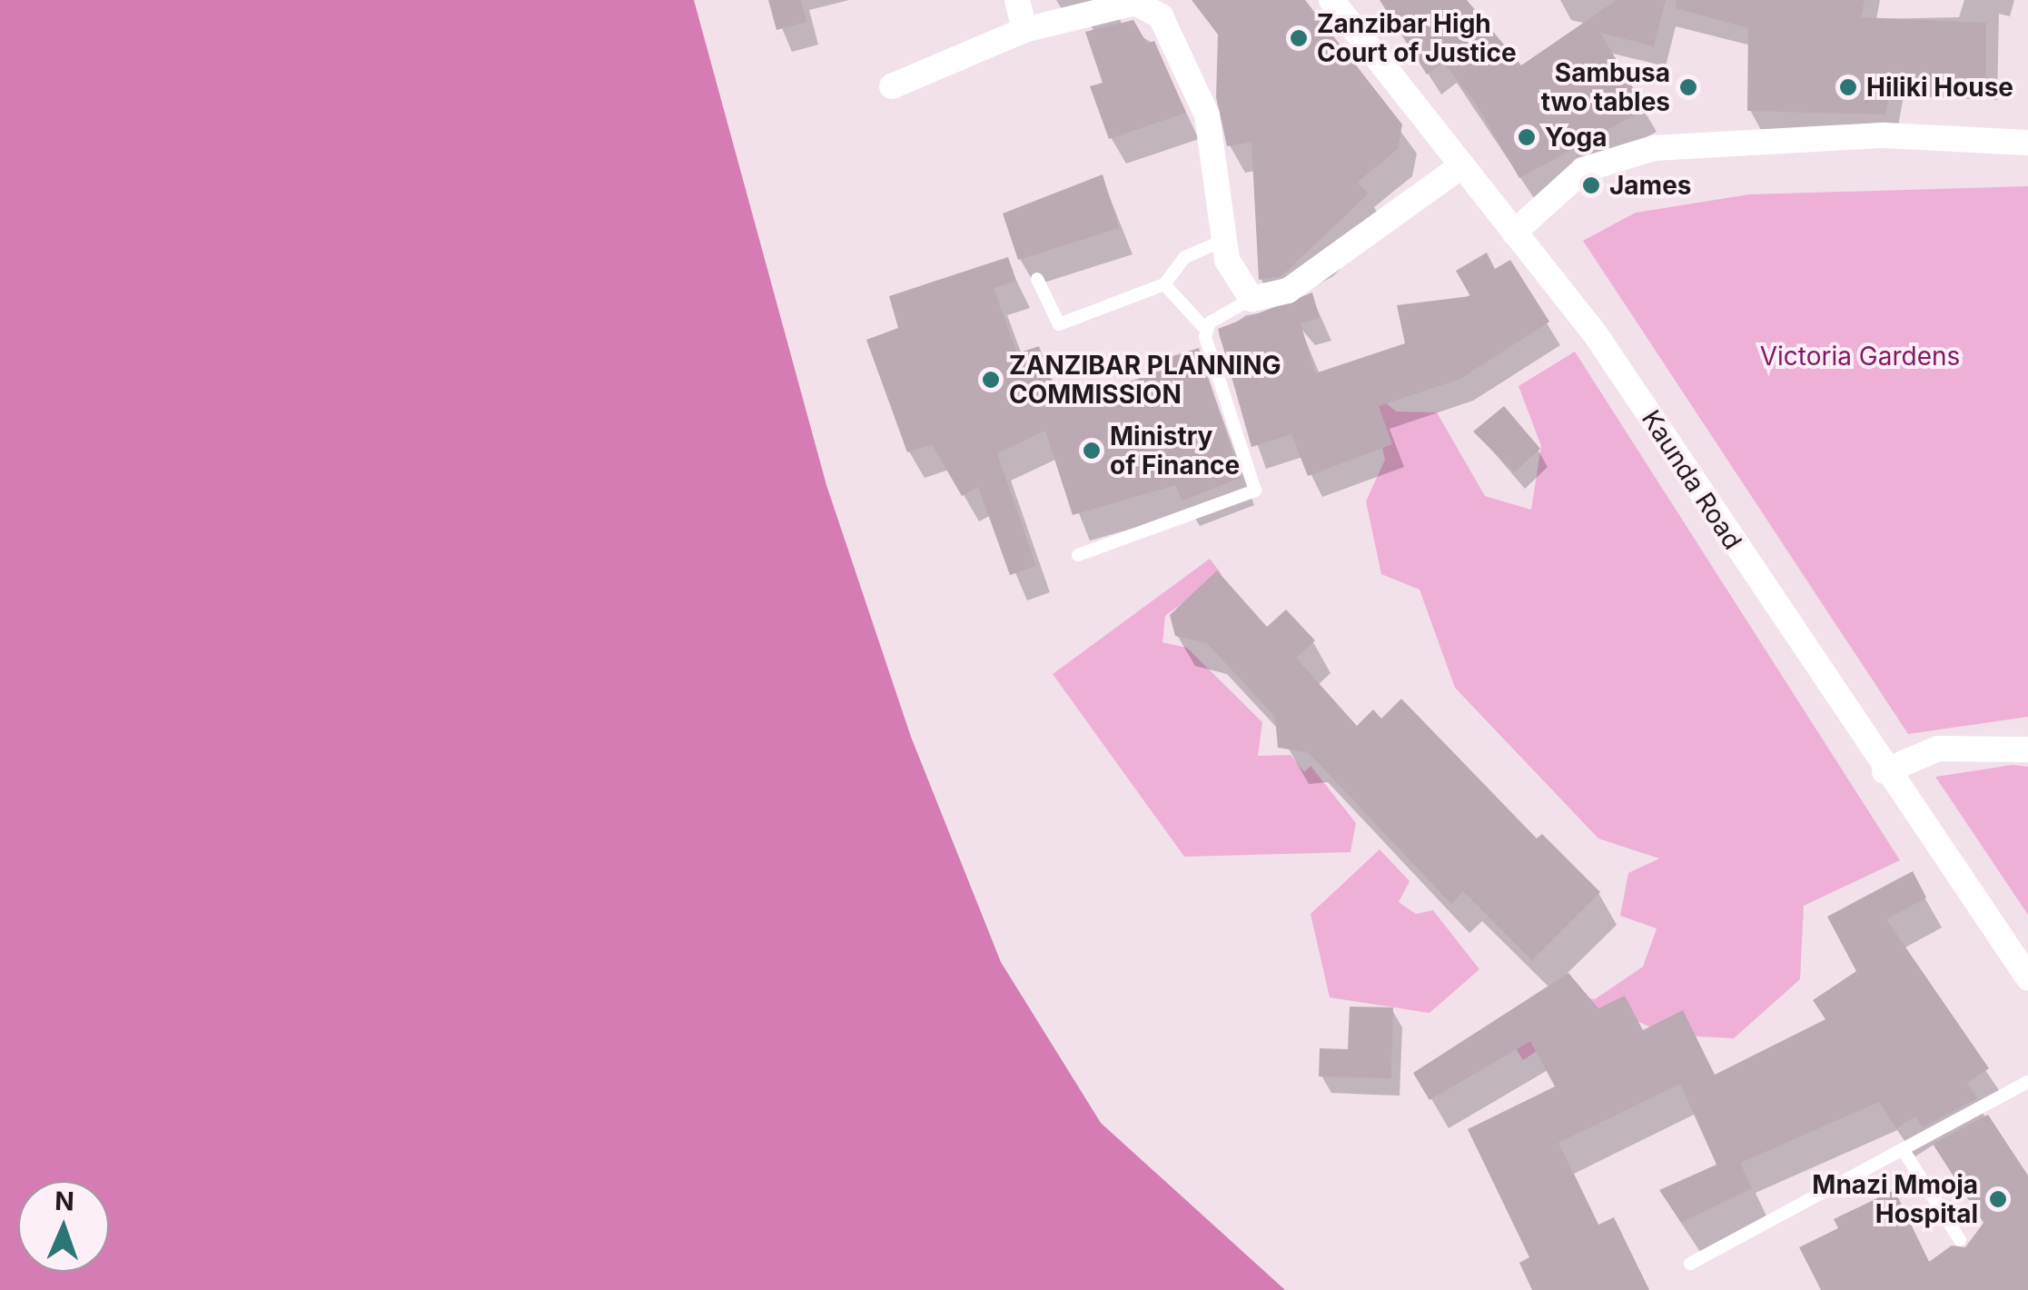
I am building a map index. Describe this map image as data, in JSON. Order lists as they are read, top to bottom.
{
  "streets": {
    "street": ["Kaunda Road"]
  },
  "parks": ["Victoria Gardens"],
  "places": [
    "Zanzibar High Court of Justice",
    "Sambusa two tables",
    "Hiliki House",
    "Yoga",
    "James",
    "ZANZIBAR PLANNING COMMISSION",
    "Ministry of Finance",
    "Mnazi Mmoja Hospital"
  ],
  "north": "top"
}
